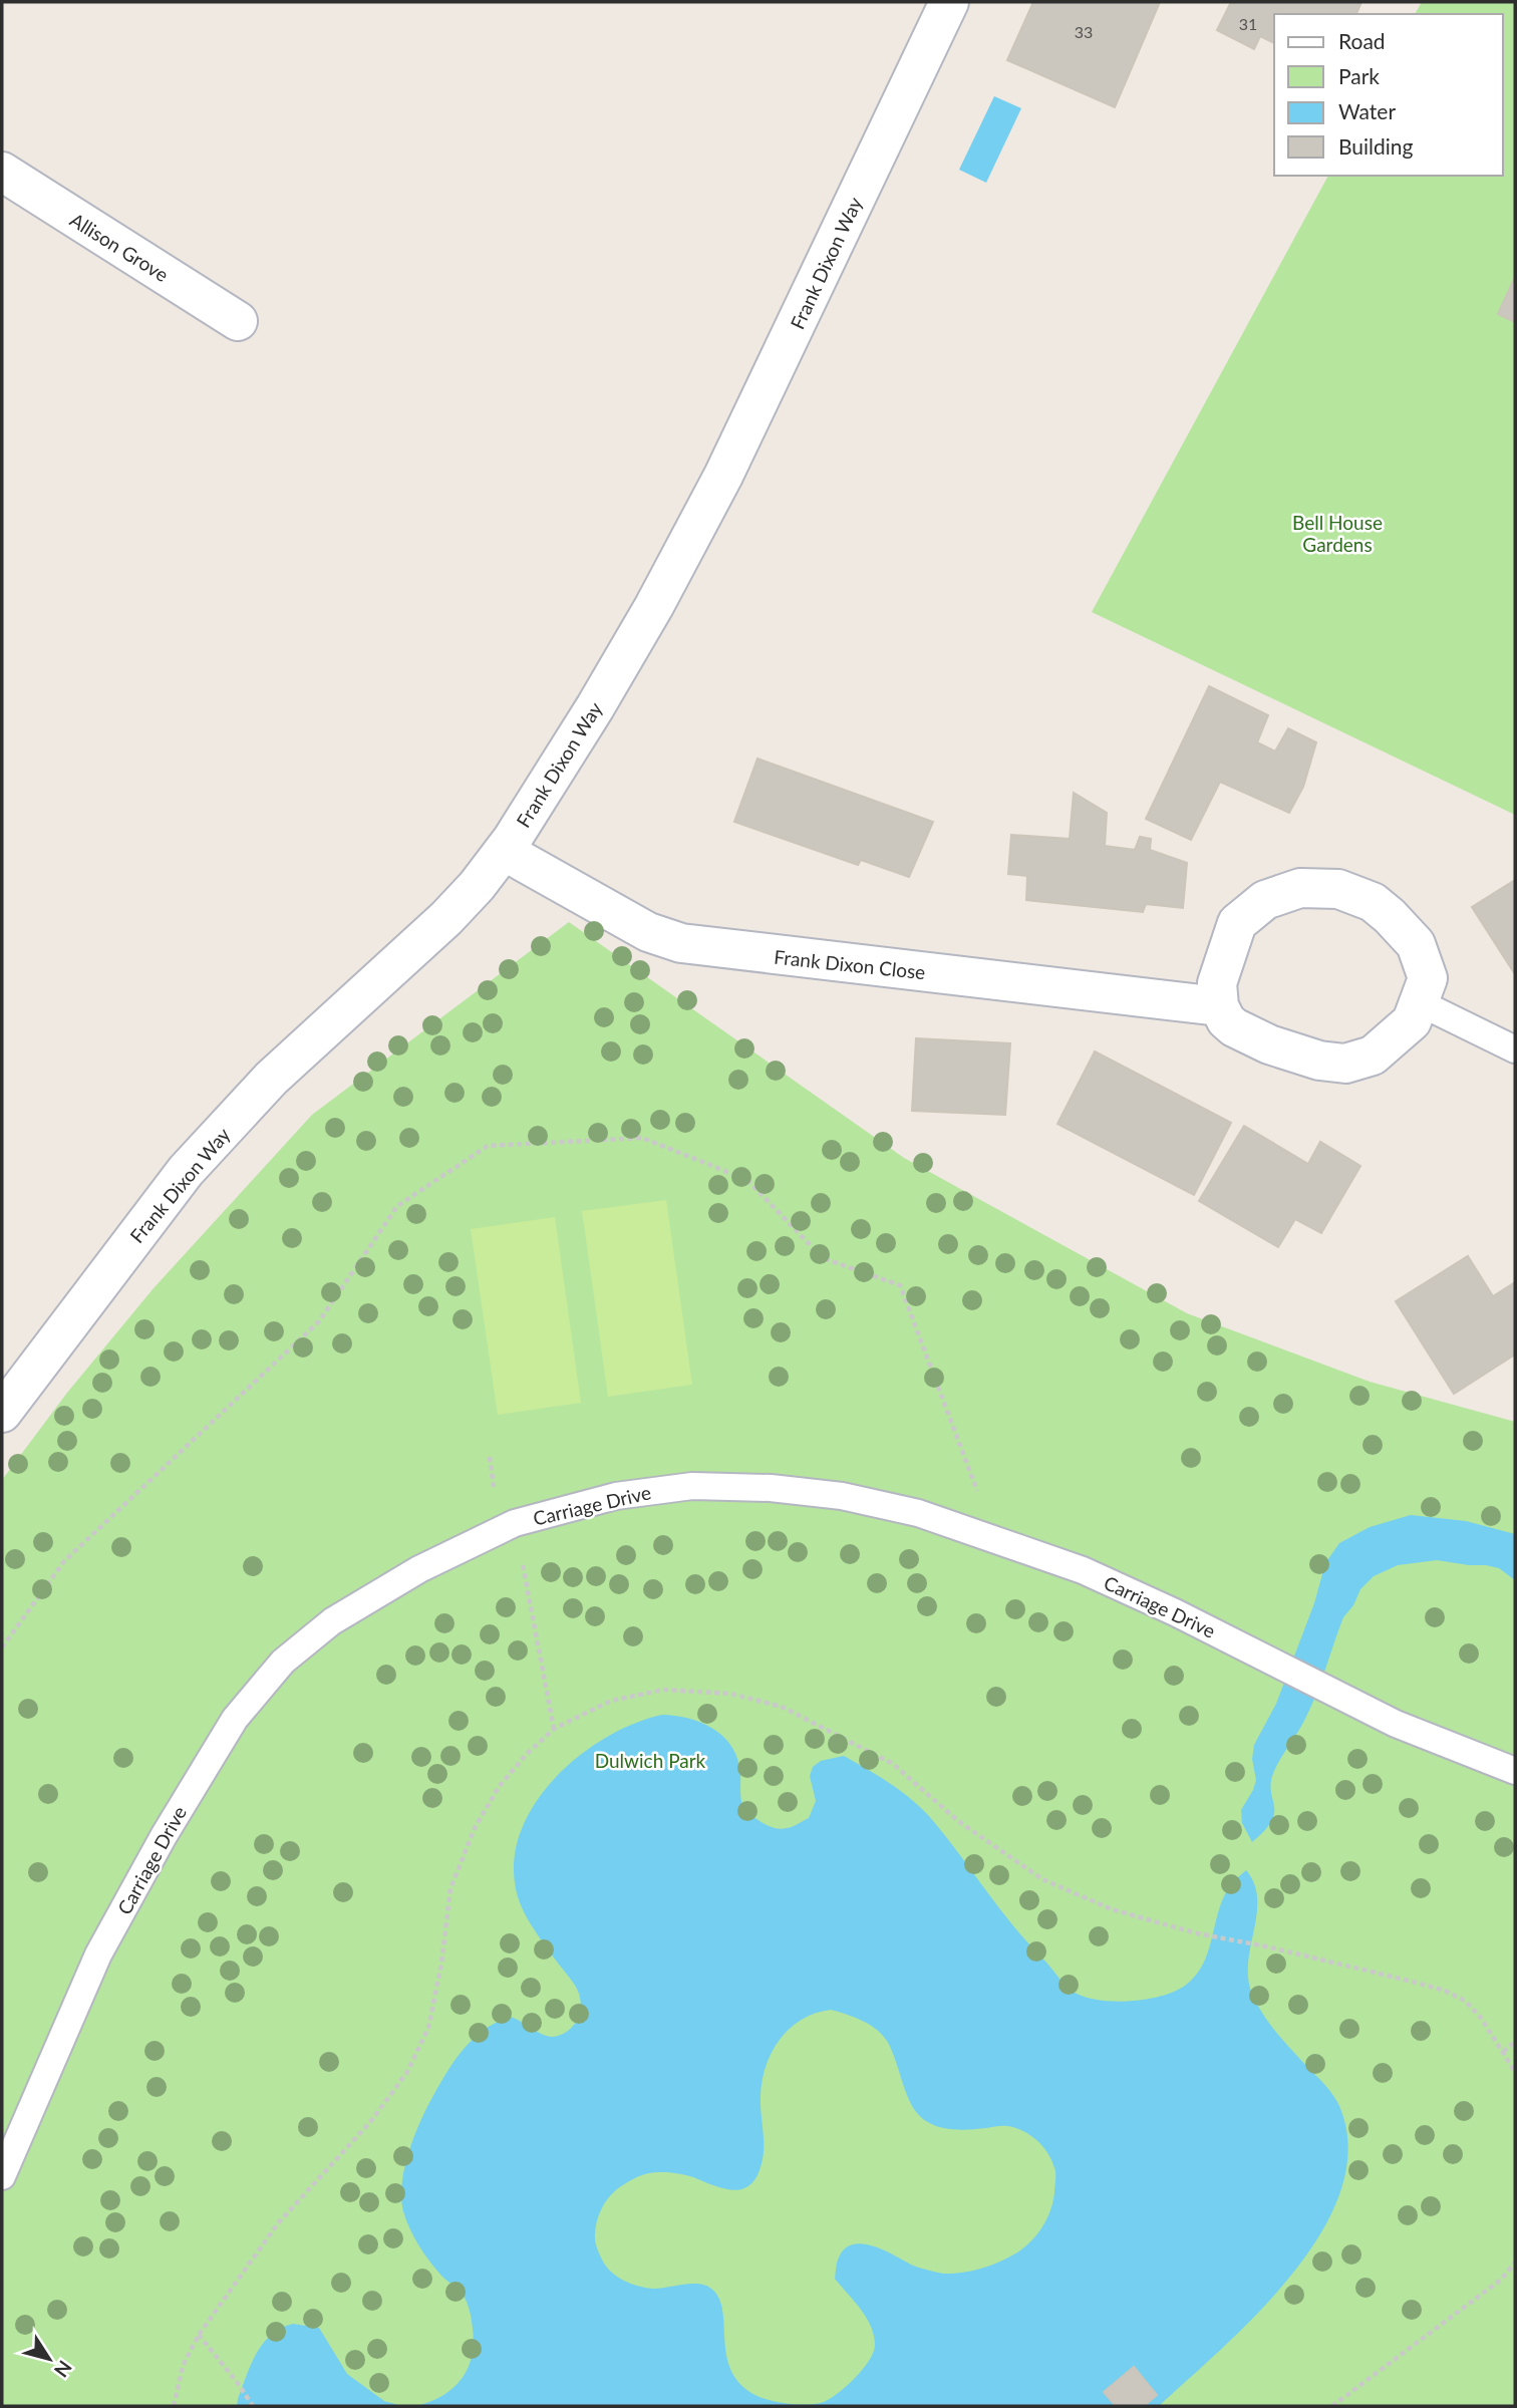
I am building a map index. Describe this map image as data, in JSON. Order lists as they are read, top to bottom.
{
  "streets": {
    "street": ["Allison Grove", "Frank Dixon Way", "Frank Dixon Close"],
    "lane": ["Carriage Drive"]
  },
  "crossings": [
    ["Frank Dixon Way", "Frank Dixon Close"]
  ],
  "parks": ["Bell House Gardens", "Dulwich Park"],
  "house_numbers": ["31", "33"],
  "legend": [
    "Road",
    "Park",
    "Water",
    "Building"
  ],
  "north": "bottom right"
}
